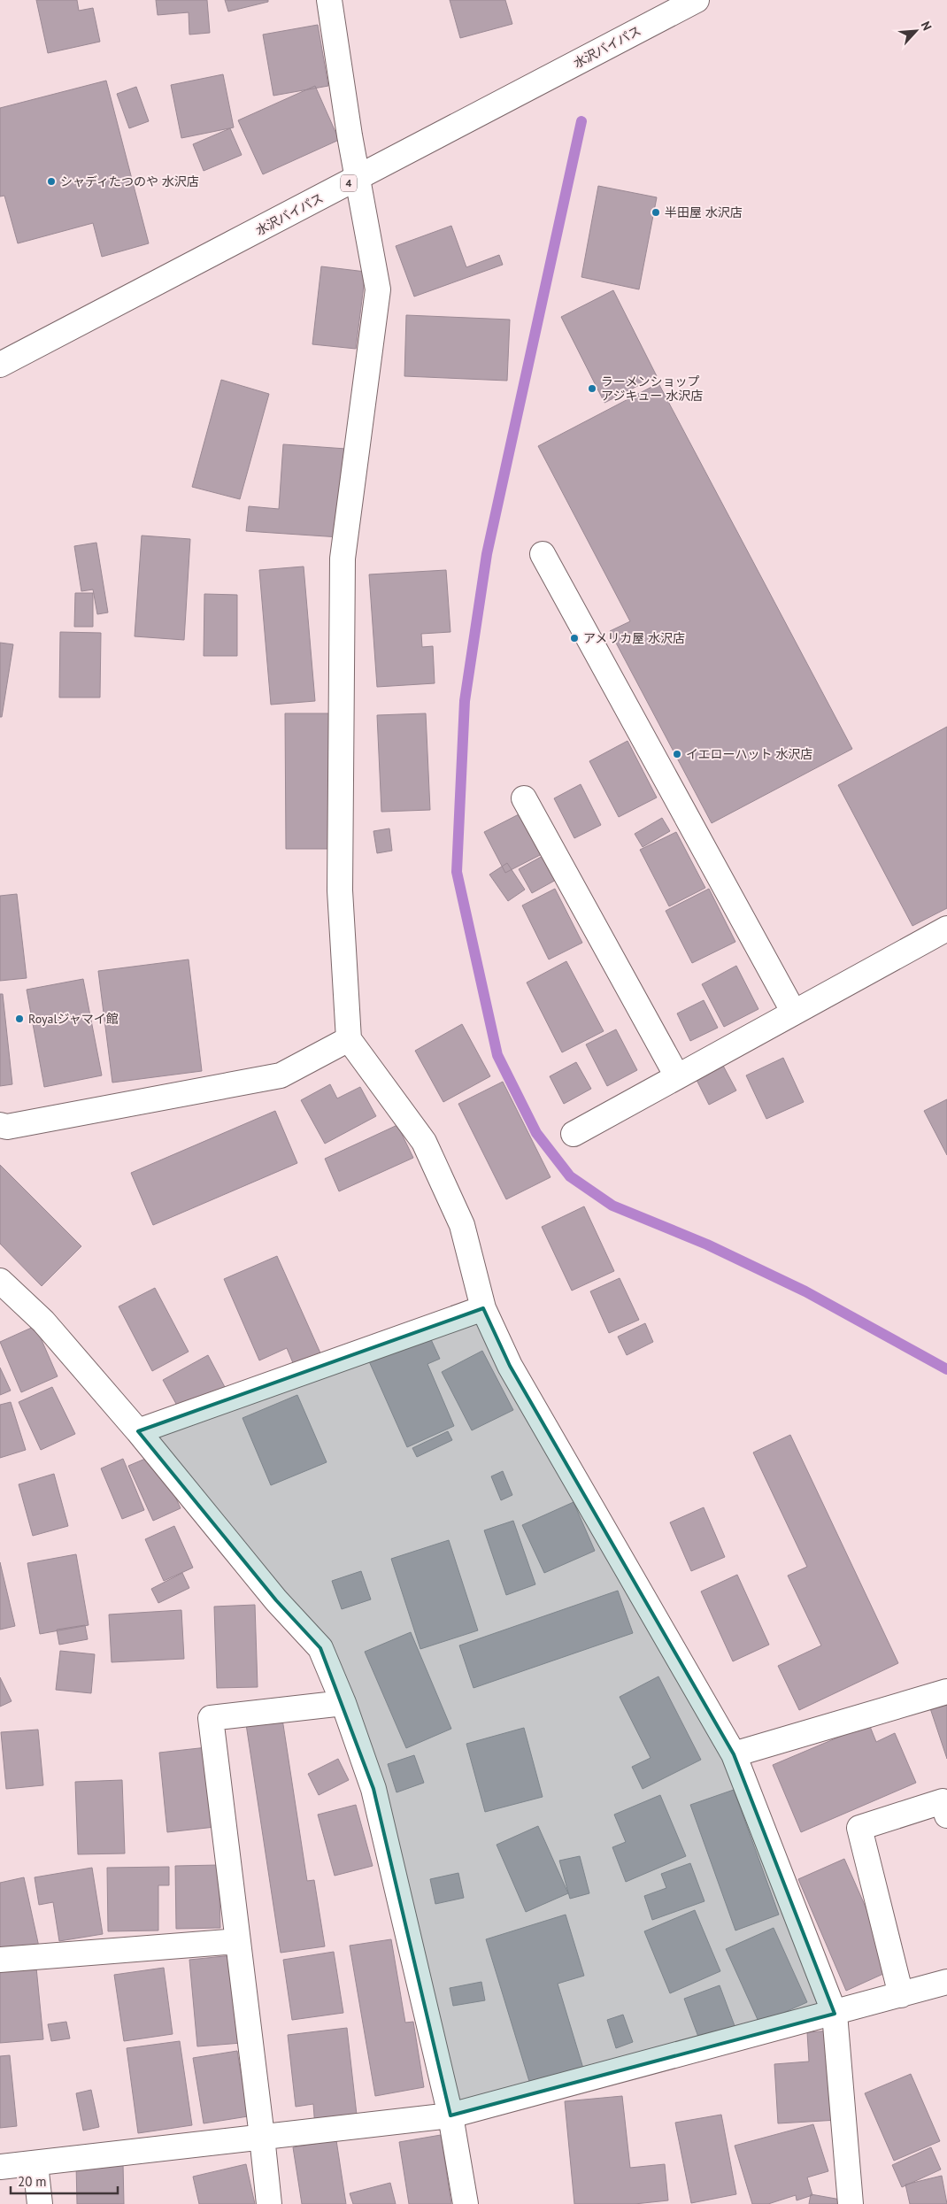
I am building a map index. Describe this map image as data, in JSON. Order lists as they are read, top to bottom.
{
  "streets": {
    "main road": ["水沢バイパス", "4"]
  },
  "places": [
    "シャディたつのや 水沢店",
    "半田屋 水沢店",
    "ラーメンショップ アジキュー 水沢店",
    "アメリカ屋 水沢店",
    "イエローハット 水沢店",
    "Royalジャマイ館"
  ],
  "scale_bar": "20 m",
  "north": "top right"
}
